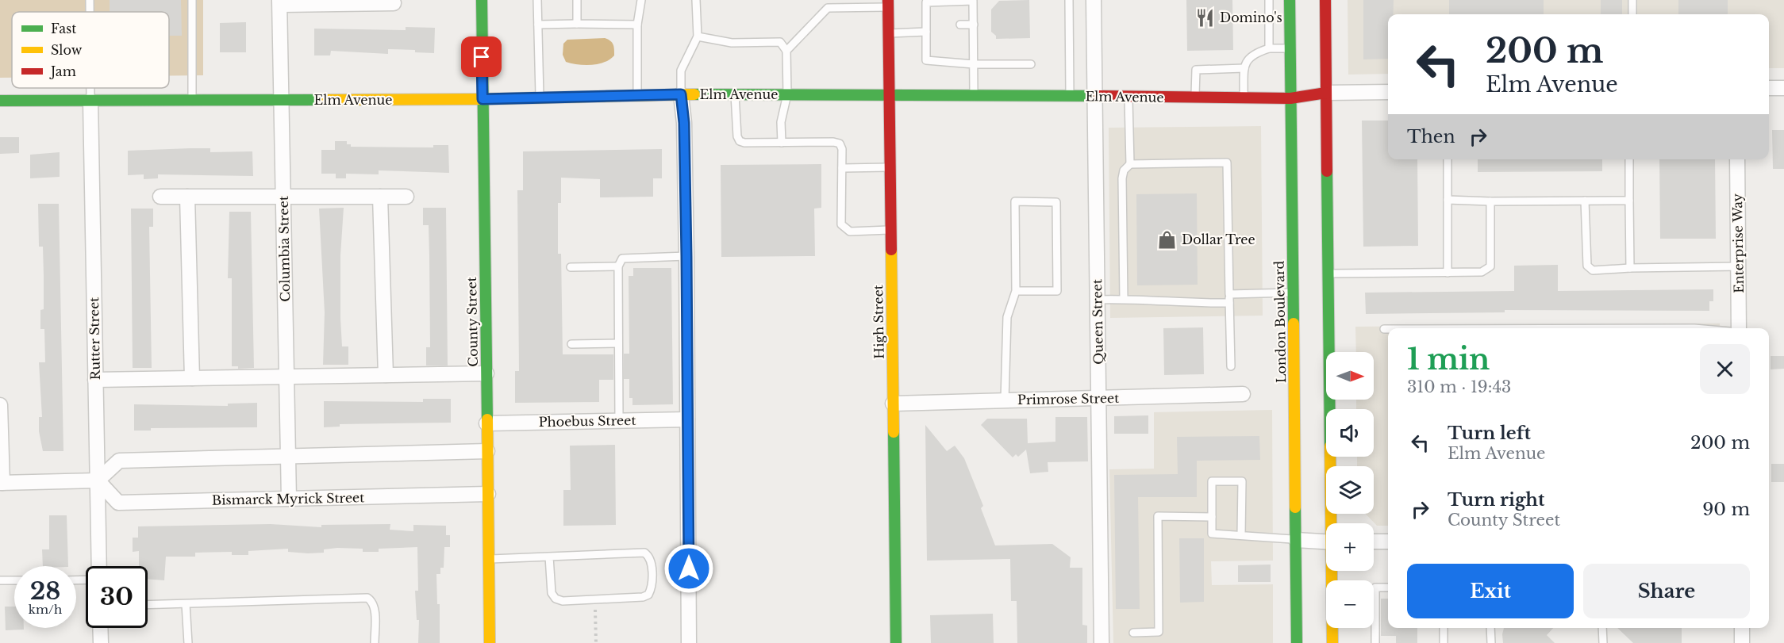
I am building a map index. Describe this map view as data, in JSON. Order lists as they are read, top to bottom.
{
  "streets": {
    "main road": [
      "Elm Avenue",
      "County Street",
      "High Street",
      "London Boulevard"
    ],
    "street": [
      "Enterprise Way",
      "Columbia Street",
      "Queen Street",
      "Rutter Street",
      "Primrose Street",
      "Phoebus Street",
      "Bismarck Myrick Street"
    ]
  },
  "crossings": [
    ["Elm Avenue", "Columbia Street"],
    ["Elm Avenue", "County Street"],
    ["Elm Avenue", "High Street"],
    ["Elm Avenue", "Queen Street"],
    ["Elm Avenue", "London Boulevard"],
    ["Elm Avenue", "Rutter Street"],
    ["Columbia Street", "Bismarck Myrick Street"],
    ["County Street", "Phoebus Street"],
    ["County Street", "Bismarck Myrick Street"],
    ["High Street", "Primrose Street"],
    ["Queen Street", "Primrose Street"],
    ["Rutter Street", "Bismarck Myrick Street"]
  ],
  "places": {
    "restaurant": ["Domino's"],
    "shop": ["Dollar Tree"]
  },
  "legend": ["Fast", "Slow", "Jam"],
  "north": "right",
  "page": {
    "turn": ["200 m", "Elm Avenue"],
    "then": "Then",
    "heading": ["1 min", "310 m · 19:43"],
    "map_buttons": ["+", "−"],
    "list": [
      {
        "name": "Turn left",
        "note": "Elm Avenue",
        "value": "200 m"
      },
      {
        "name": "Turn right",
        "note": "County Street",
        "value": "90 m"
      }
    ],
    "buttons": ["Exit", "Share"],
    "speed": "28 km/h",
    "limit": "30"
  }
}
